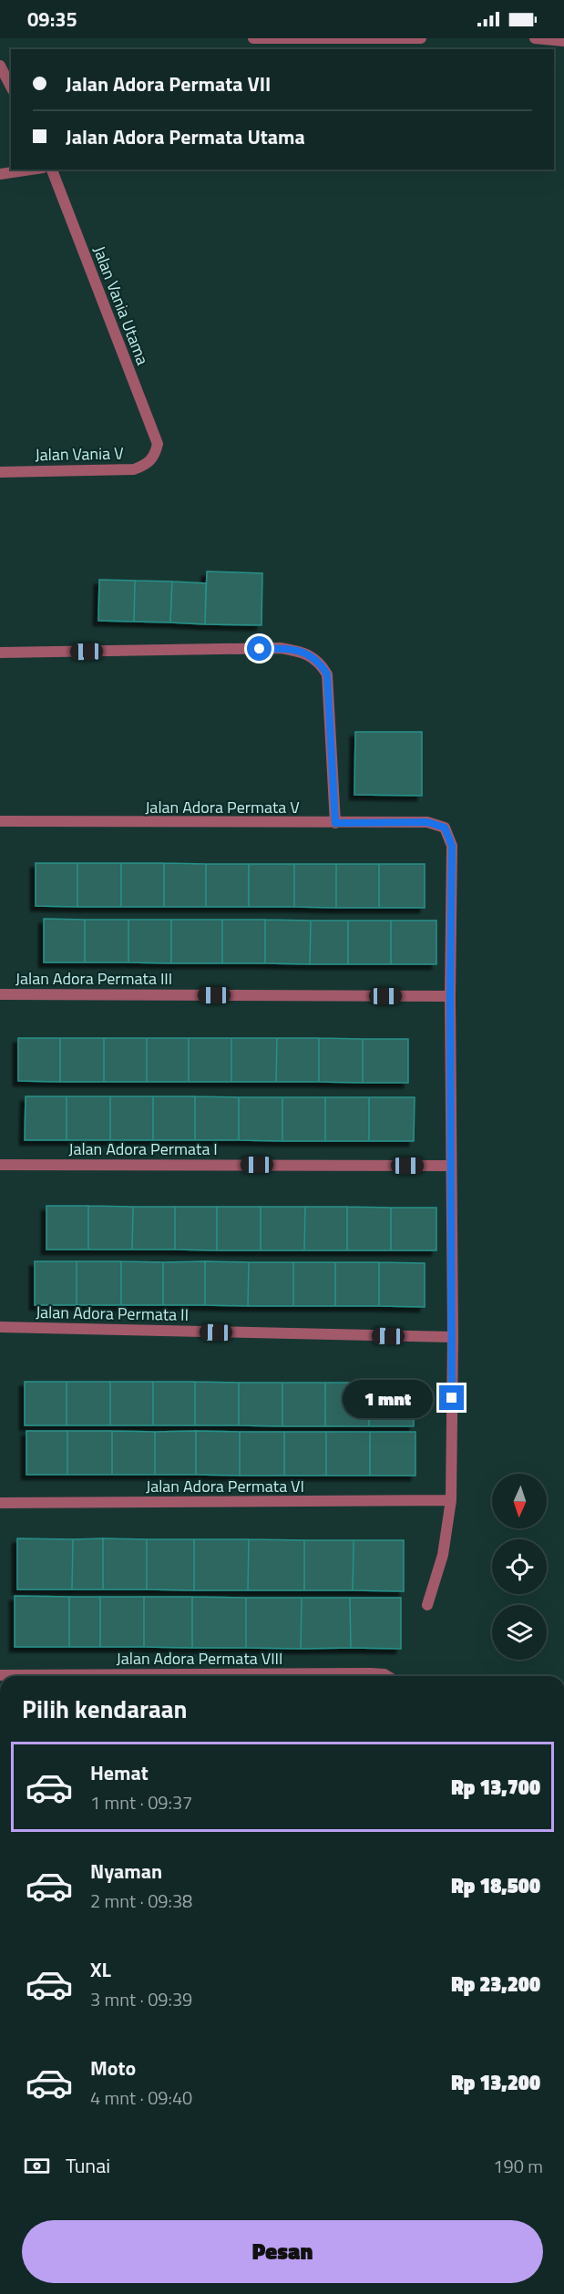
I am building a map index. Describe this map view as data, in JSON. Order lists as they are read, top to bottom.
{
  "streets": {
    "street": [
      "Jalan Vania Utama",
      "Jalan Vania V",
      "Jalan Adora Permata V",
      "Jalan Adora Permata III",
      "Jalan Adora Permata I",
      "Jalan Adora Permata II",
      "Jalan Adora Permata VI",
      "Jalan Adora Permata VIII"
    ]
  },
  "crossings": [
    ["Jalan Vania Utama", "Jalan Vania V"],
    ["Jalan Adora Permata V", "Jalan Adora Permata III"]
  ],
  "north": "bottom",
  "page": {
    "status": "09:35",
    "banner": ["Jalan Adora Permata VII", "Jalan Adora Permata Utama"],
    "bubble": "1 mnt",
    "heading": "Pilih kendaraan",
    "list": [
      {
        "name": "Hemat",
        "note": "1 mnt · 09:37",
        "value": "Rp 13,700"
      },
      {
        "name": "Nyaman",
        "note": "2 mnt · 09:38",
        "value": "Rp 18,500"
      },
      {
        "name": "XL",
        "note": "3 mnt · 09:39",
        "value": "Rp 23,200"
      },
      {
        "name": "Moto",
        "note": "4 mnt · 09:40",
        "value": "Rp 13,200"
      }
    ],
    "pay": ["Tunai", "190 m"],
    "buttons": "Pesan"
  }
}
